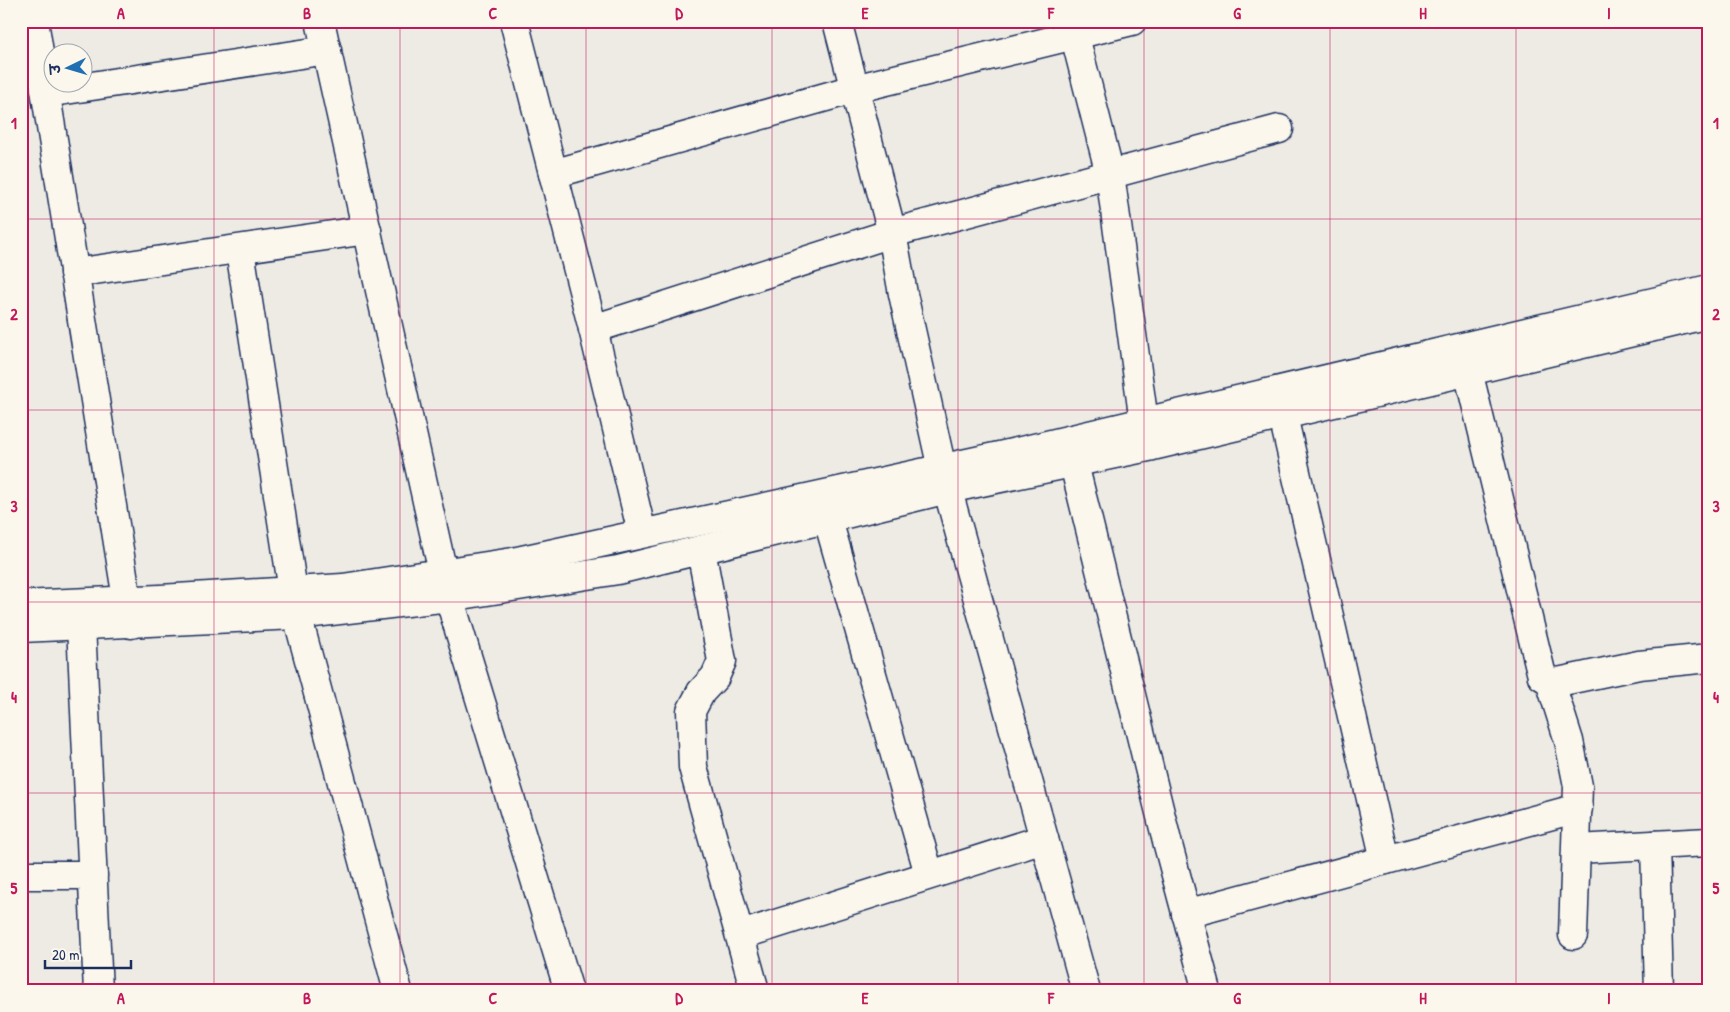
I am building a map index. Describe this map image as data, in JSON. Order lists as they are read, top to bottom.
{
  "scale_bar": "20 m",
  "north": "left",
  "grid": {
    "columns": [
      "A",
      "B",
      "C",
      "D",
      "E",
      "F",
      "G",
      "H",
      "I"
    ],
    "rows": [
      "1",
      "2",
      "3",
      "4",
      "5"
    ]
  }
}
